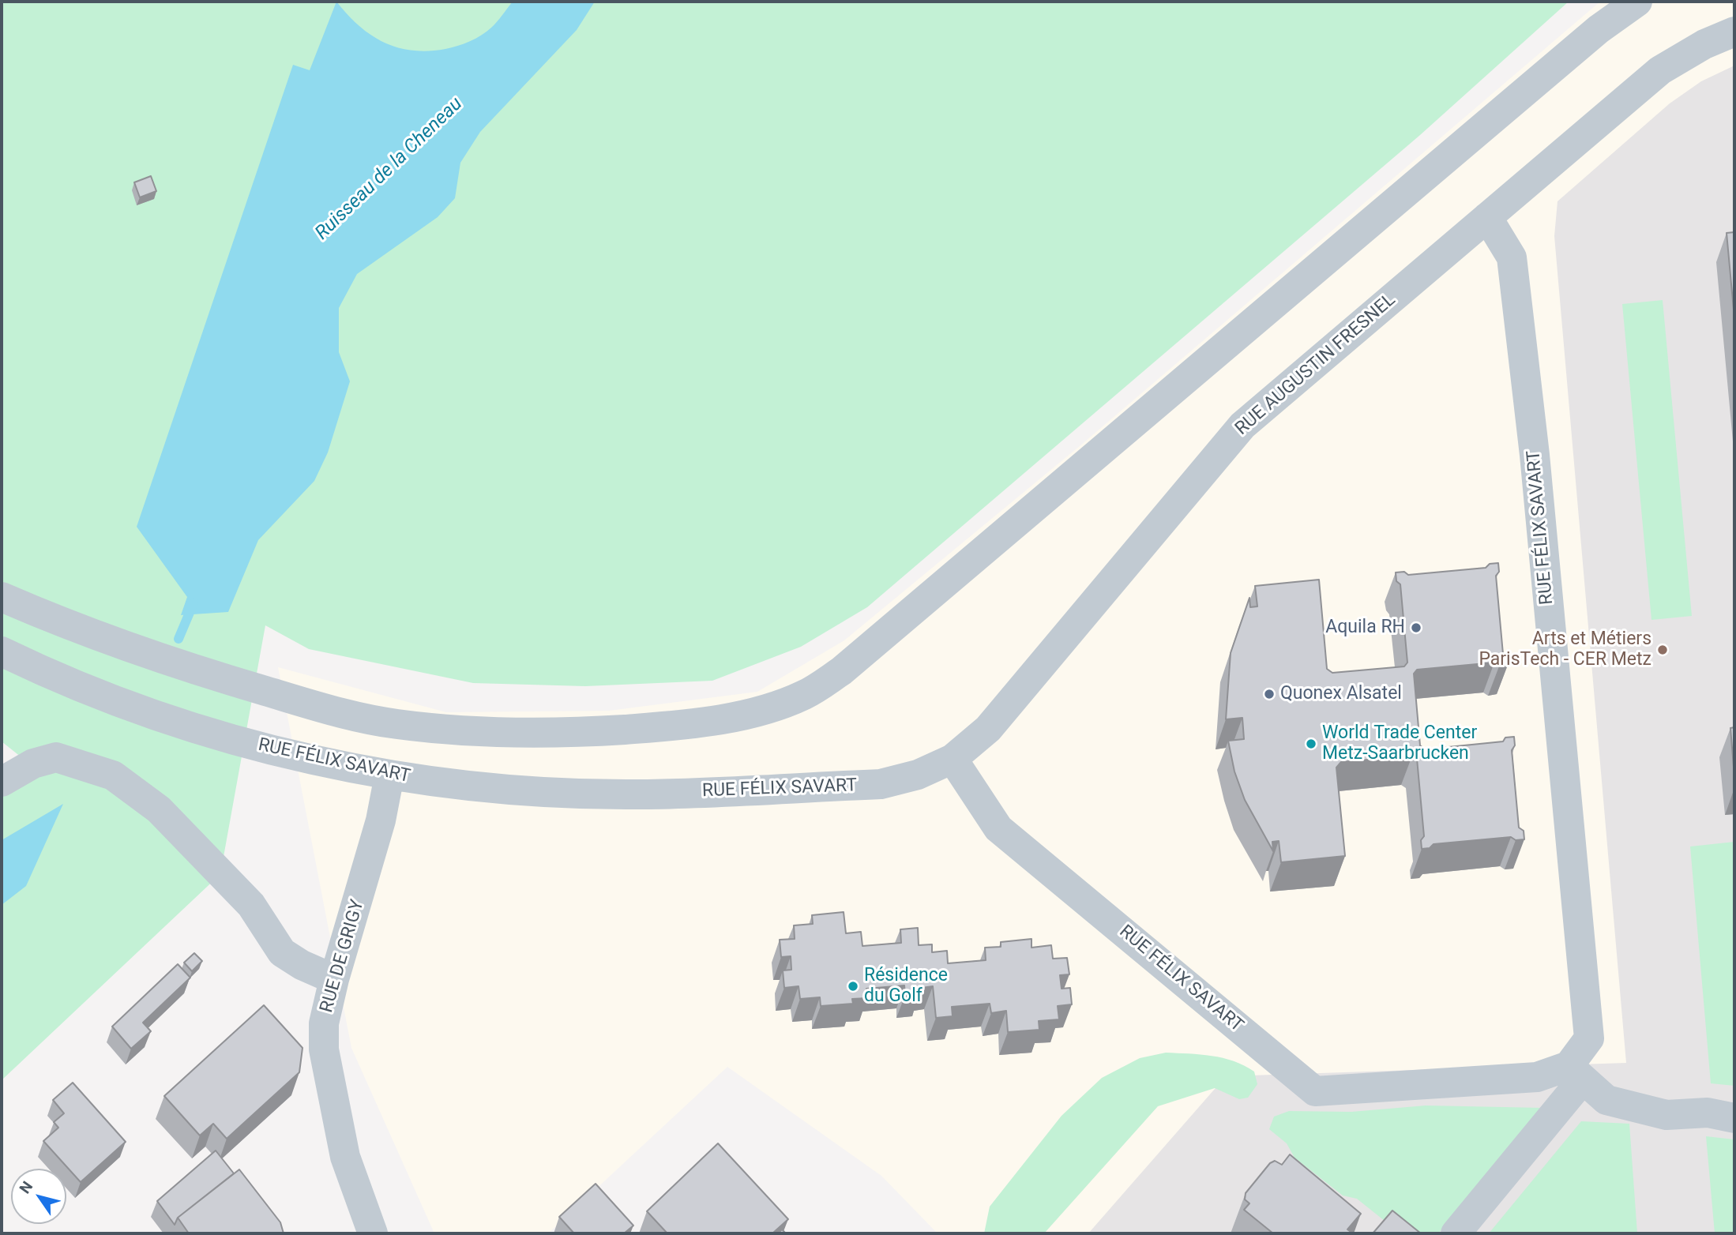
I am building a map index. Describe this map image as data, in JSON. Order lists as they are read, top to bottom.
{
  "streets": {
    "street": ["RUE AUGUSTIN FRESNEL", "RUE FÉLIX SAVART", "RUE DE GRIGY"]
  },
  "crossings": [
    ["RUE AUGUSTIN FRESNEL", "RUE FÉLIX SAVART"],
    ["RUE FÉLIX SAVART", "RUE DE GRIGY"]
  ],
  "water": ["Ruisseau de la Cheneau"],
  "places": [
    "Aquila RH",
    "Arts et Métiers ParisTech - CER Metz",
    "Quonex Alsatel",
    "World Trade Center Metz-Saarbrucken",
    "Résidence du Golf"
  ],
  "north": "top left"
}
